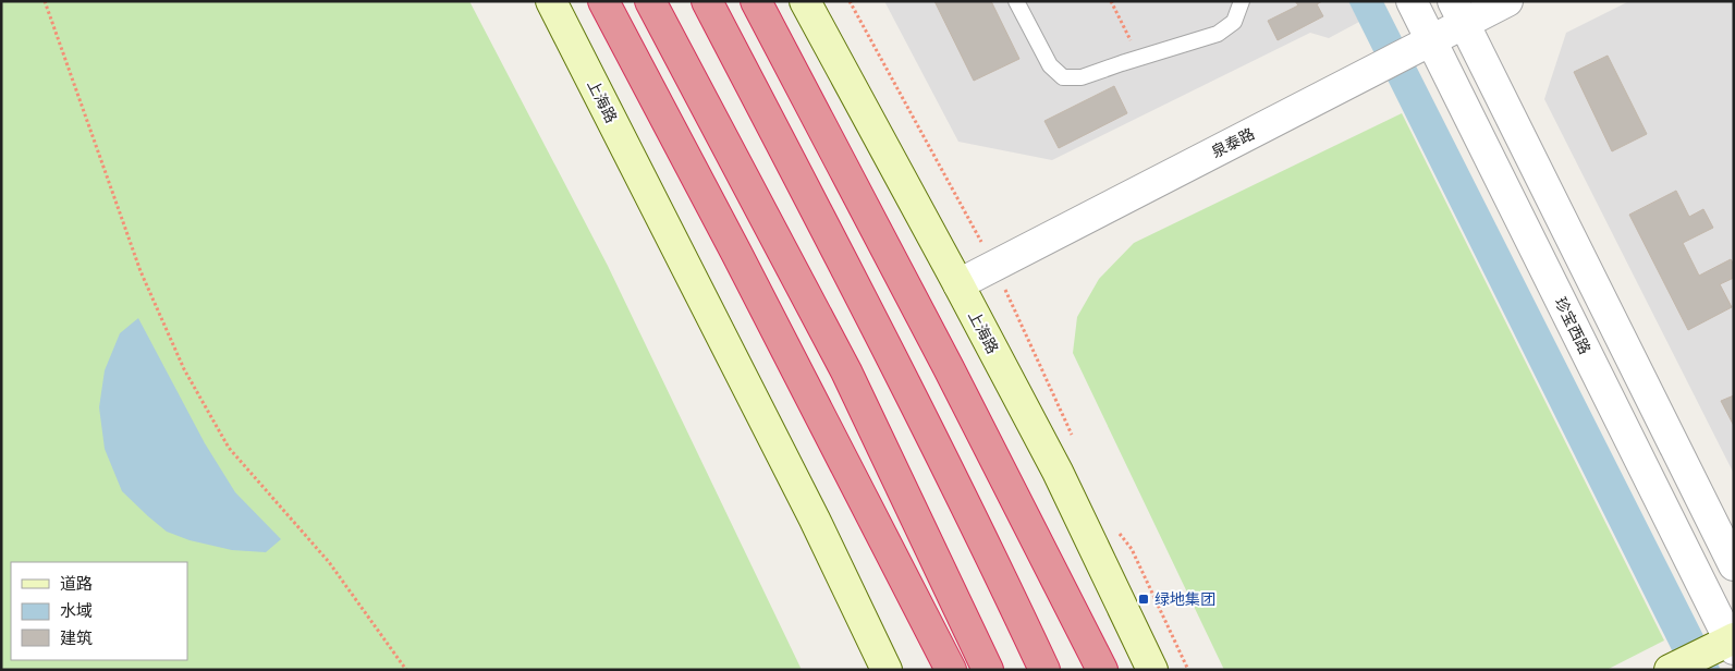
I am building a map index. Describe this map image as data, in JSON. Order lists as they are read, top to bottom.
{
  "streets": {
    "main road": ["上海路"],
    "street": ["泉泰路", "珍宝西路"]
  },
  "crossings": [
    ["上海路", "泉泰路"],
    ["泉泰路", "珍宝西路"]
  ],
  "places": {
    "transit": ["绿地集团"]
  },
  "legend": ["道路", "水域", "建筑"]
}
